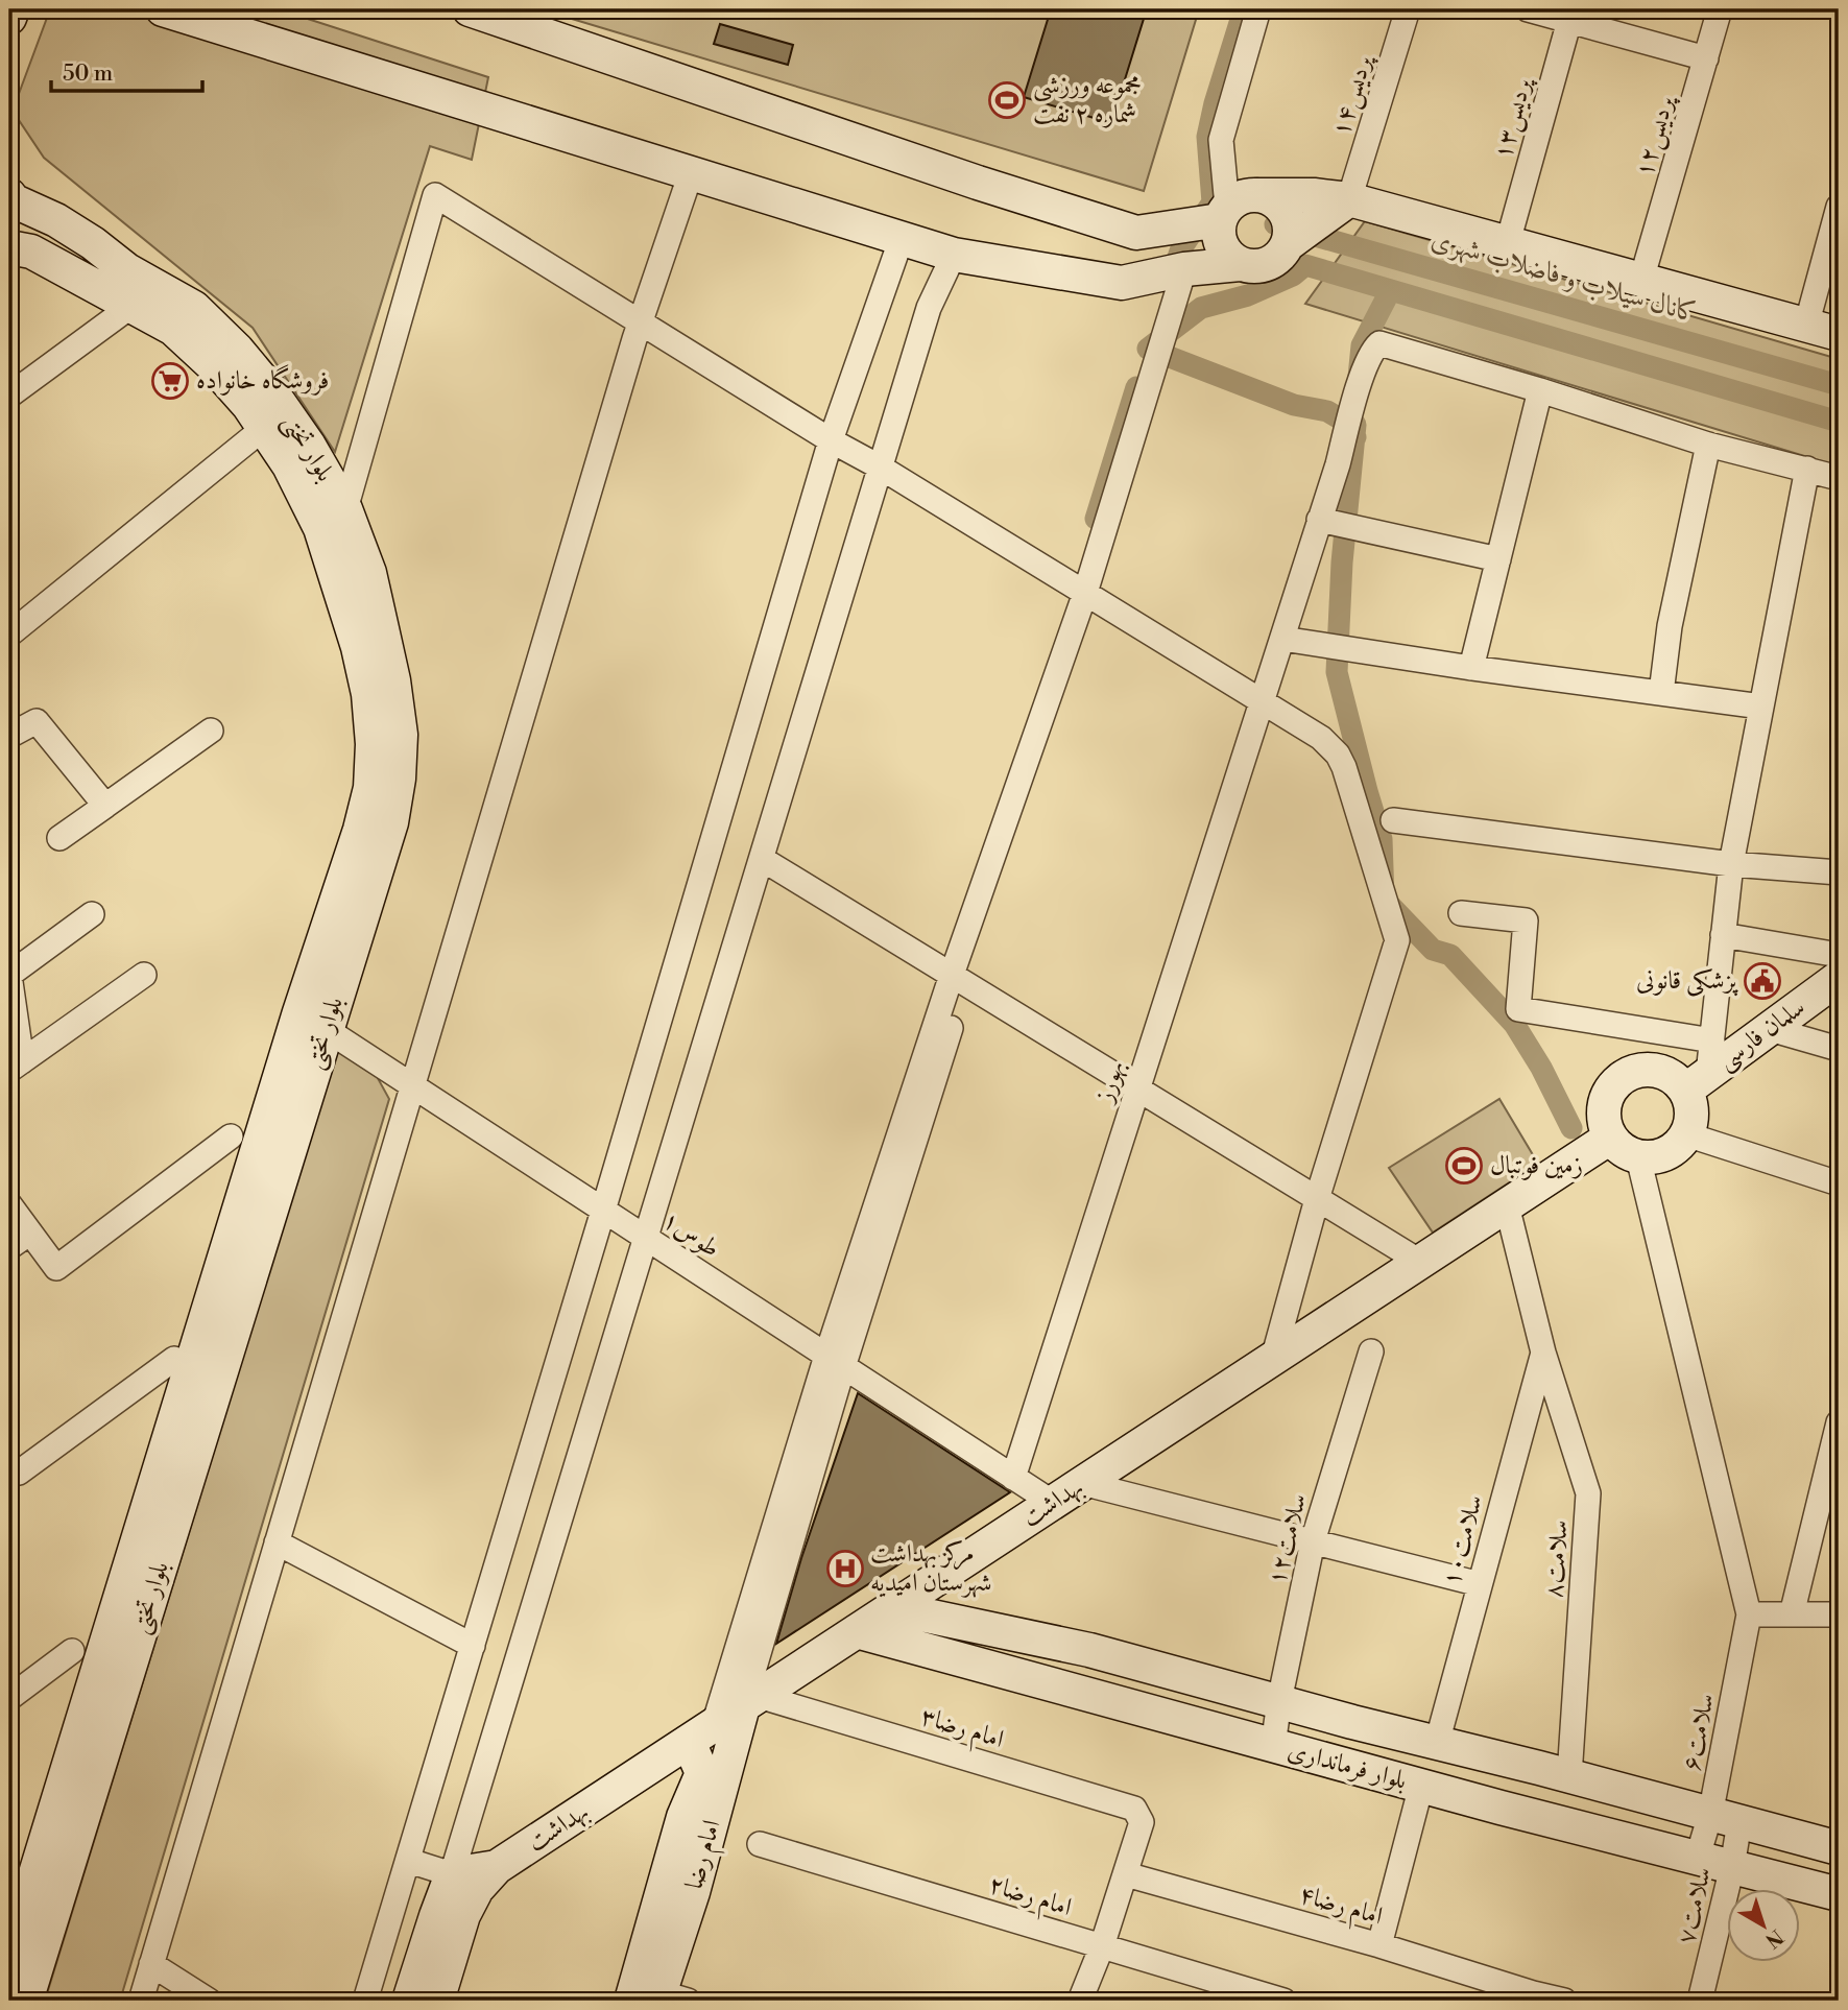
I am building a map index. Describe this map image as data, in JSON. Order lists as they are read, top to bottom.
{
  "streets": {
    "street": [
      "پردیس۱۴",
      "پردیس۱۳",
      "پردیس۱۲",
      "بلوار تختی",
      "سلمان فارسی",
      "بهورز",
      "طوس۱",
      "بهداشت",
      "سلامت۱۲",
      "سلامت۱۰",
      "سلامت۸",
      "امام رضا۳",
      "سلامت۶",
      "بلوار فرمانداری",
      "امام رضا",
      "امام رضا۲",
      "امام رضا۴",
      "سلامت۷"
    ]
  },
  "crossings": [
    ["بلوار تختی", "طوس۱"],
    ["سلمان فارسی", "بهداشت"],
    ["بهورز", "طوس۱"],
    ["طوس۱", "بهداشت"],
    ["بهداشت", "سلامت۸"],
    ["بهداشت", "امام رضا۳"],
    ["بهداشت", "بلوار فرمانداری"],
    ["بهداشت", "امام رضا"],
    ["سلامت۱۲", "بلوار فرمانداری"],
    ["سلامت۱۰", "سلامت۸"],
    ["سلامت۱۰", "بلوار فرمانداری"],
    ["سلامت۸", "بلوار فرمانداری"],
    ["امام رضا۳", "امام رضا"],
    ["امام رضا۳", "امام رضا۴"],
    ["سلامت۶", "بلوار فرمانداری"],
    ["سلامت۶", "سلامت۷"],
    ["بلوار فرمانداری", "سلامت۷"]
  ],
  "water": ["کانال سیلاب و فاضلاب شهری"],
  "places": {
    "sports": ["مجموعه ورزشی شماره ۲ نفت", "زمین فوتبال"],
    "supermarket": ["فروشگاه خانواده"],
    "public building": ["پزشکی قانونی"],
    "hospital": ["مرکز بهداشت شهرستان امیدیه"]
  },
  "scale_bar": "50 m",
  "north": "bottom right"
}
